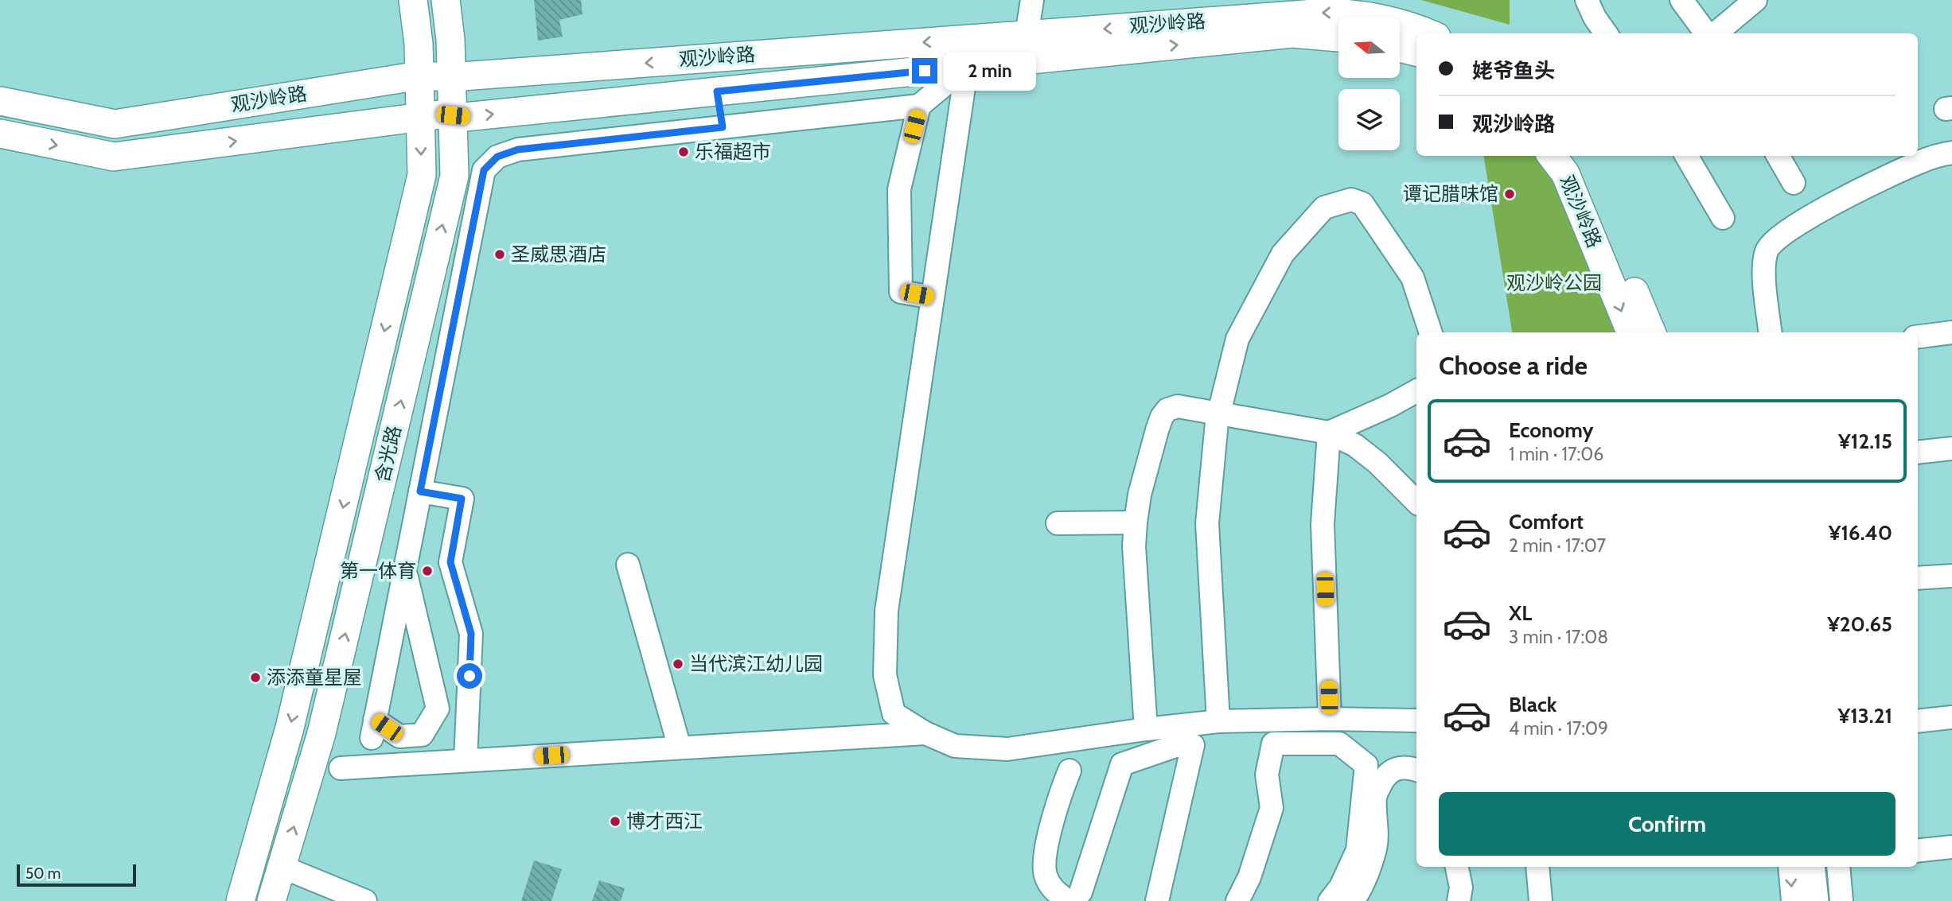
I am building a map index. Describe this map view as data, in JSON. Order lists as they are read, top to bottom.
{
  "streets": {
    "main road": ["观沙岭路", "含光路"]
  },
  "crossings": [
    ["观沙岭路", "含光路"]
  ],
  "parks": ["观沙岭公园"],
  "places": [
    "乐福超市",
    "谭记腊味馆",
    "圣威思酒店",
    "第一体育",
    "当代滨江幼儿园",
    "添添童星屋",
    "博才西江"
  ],
  "scale_bar": "50 m",
  "north": "left",
  "page": {
    "banner": ["姥爷鱼头", "观沙岭路"],
    "bubble": "2 min",
    "heading": "Choose a ride",
    "list": [
      {
        "name": "Economy",
        "note": "1 min · 17:06",
        "value": "¥12.15"
      },
      {
        "name": "Comfort",
        "note": "2 min · 17:07",
        "value": "¥16.40"
      },
      {
        "name": "XL",
        "note": "3 min · 17:08",
        "value": "¥20.65"
      },
      {
        "name": "Black",
        "note": "4 min · 17:09",
        "value": "¥13.21"
      }
    ],
    "buttons": "Confirm",
    "scale": "50 m"
  }
}
